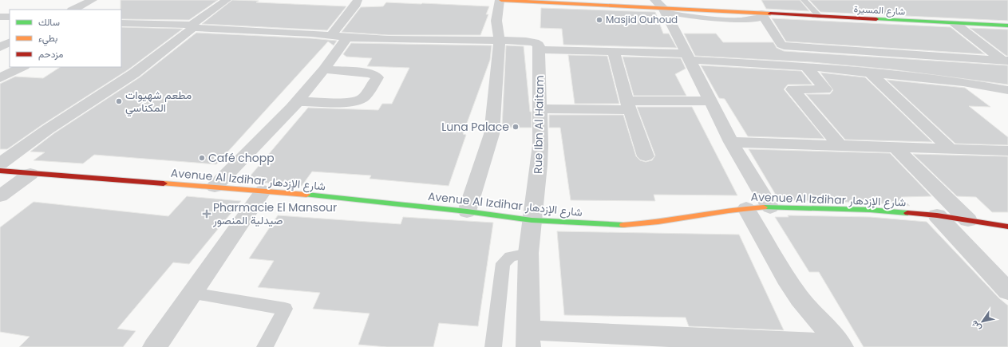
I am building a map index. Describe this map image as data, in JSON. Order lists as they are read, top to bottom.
{
  "streets": {
    "street": ["شارع المسيرة", "Rue Ibn Al Haitam", "Avenue Al Izdihar شارع الإزدهار"]
  },
  "crossings": [
    ["Rue Ibn Al Haitam", "Avenue Al Izdihar شارع الإزدهار"]
  ],
  "places": {
    "other": [
      "Masjid Ouhoud",
      "مطعم شهيوات المكناسي",
      "Luna Palace",
      "Café chopp"
    ],
    "health": ["Pharmacie El Mansour صيدلية المنصور"]
  },
  "legend": ["سالك", "بطيء", "مزدحم"],
  "north": "bottom left"
}
